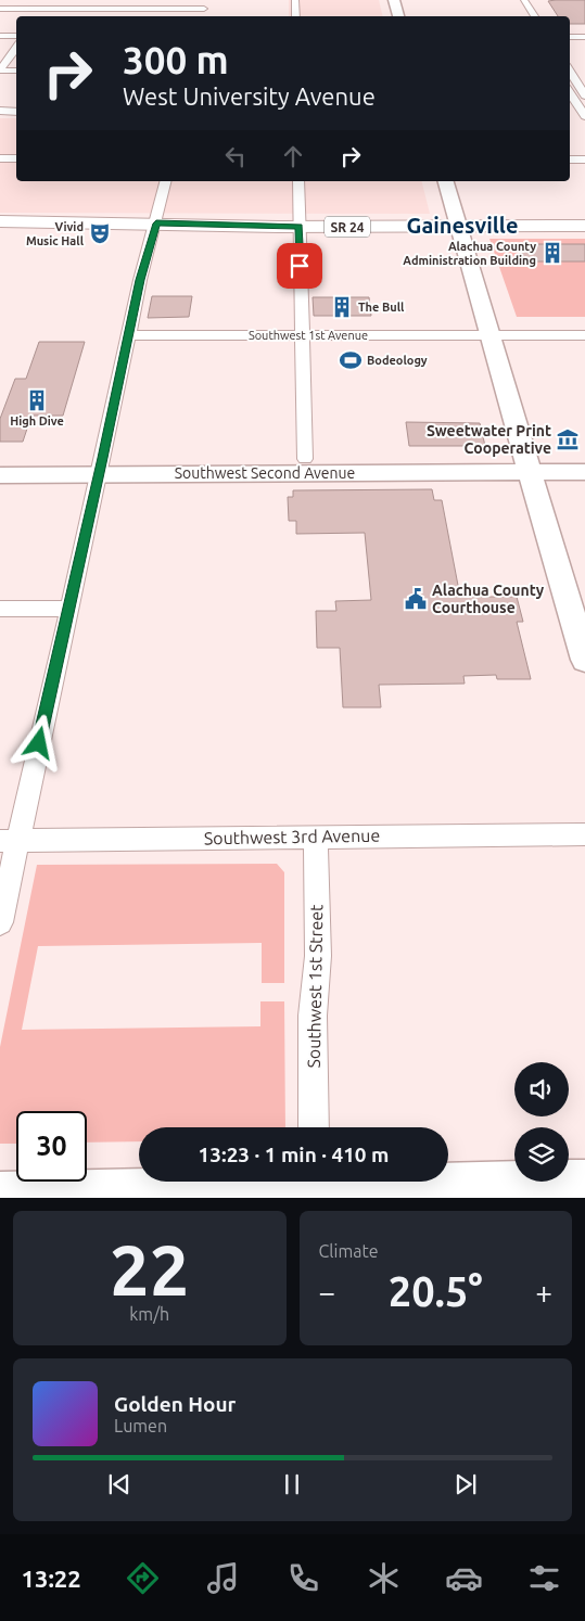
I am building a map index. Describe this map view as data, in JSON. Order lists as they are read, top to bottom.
{
  "streets": {
    "main road": ["SR 24"],
    "street": [
      "Southwest 1st Avenue",
      "Southwest Second Avenue",
      "Southwest 3rd Avenue",
      "Southwest 1st Street"
    ]
  },
  "crossings": [
    ["Southwest 3rd Avenue", "Southwest 1st Street"]
  ],
  "districts": ["Gainesville"],
  "places": {
    "theatre": ["Vivid Music Hall"],
    "building": ["Alachua County Administration Building", "The Bull", "High Dive"],
    "sports": ["Bodeology"],
    "museum": ["Sweetwater Print Cooperative"],
    "public building": ["Alachua County Courthouse"]
  },
  "page": {
    "turn": ["300 m", "West University Avenue"],
    "limit": "30",
    "trip": "13:23 · 1 min · 410 m",
    "tile": [
      ["22", "km/h"],
      "Climate"
    ],
    "heat": ["−", "20.5°", "+"],
    "song": ["Golden Hour", "Lumen"],
    "tabs": "13:22"
  }
}
